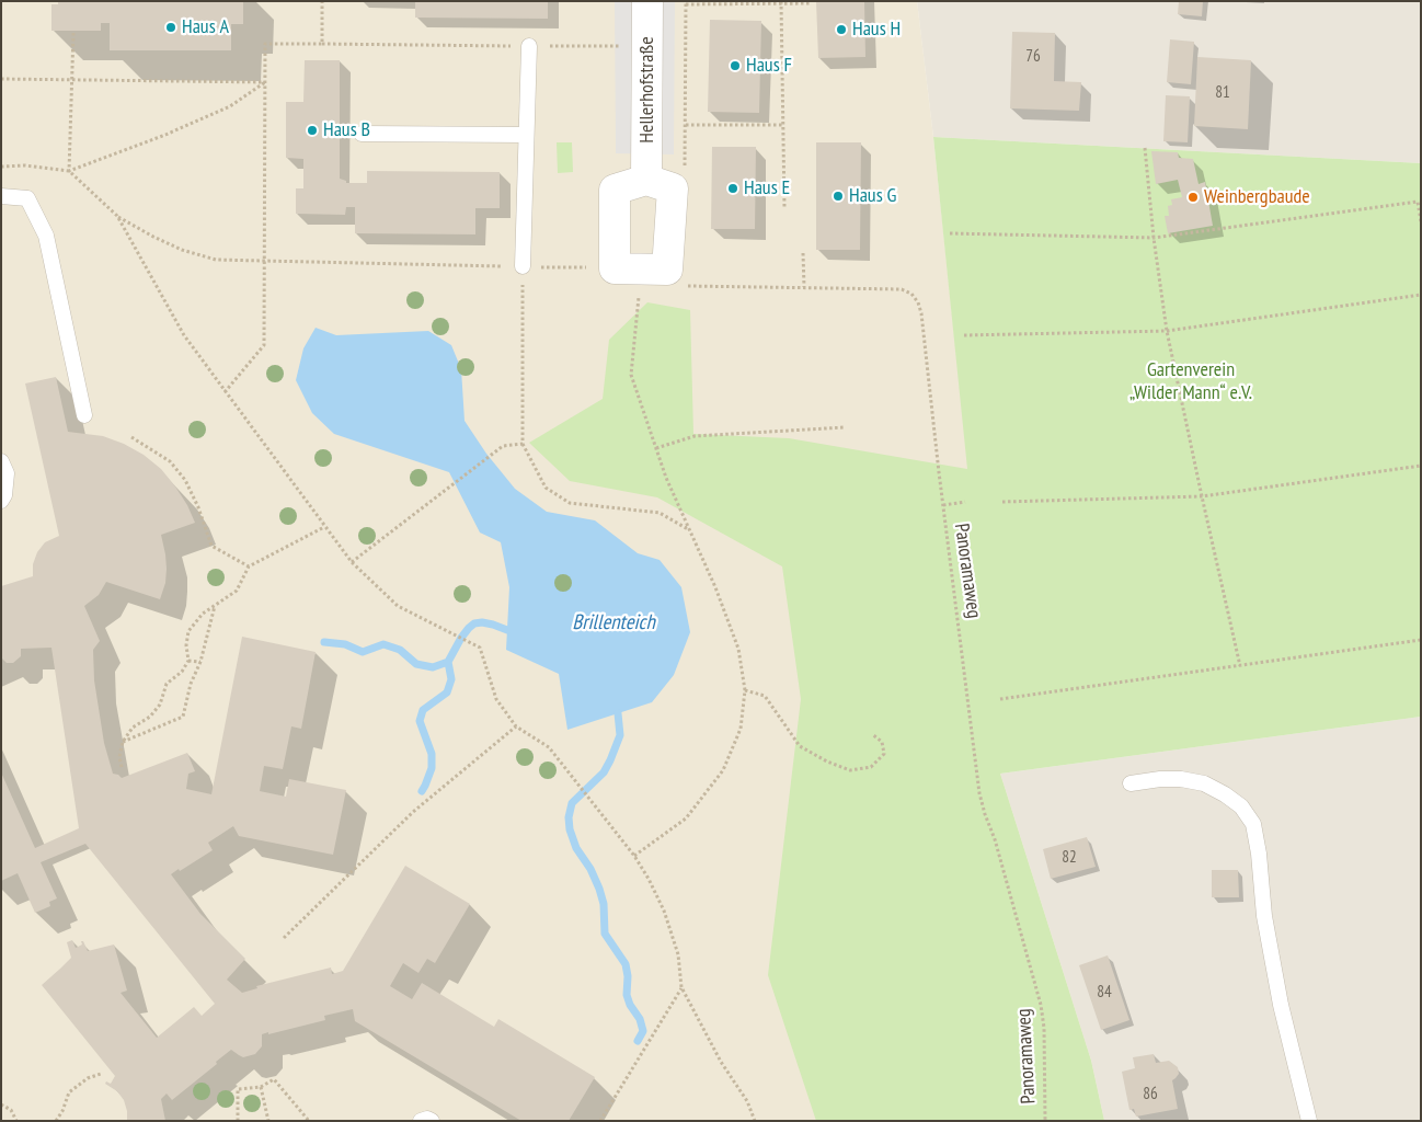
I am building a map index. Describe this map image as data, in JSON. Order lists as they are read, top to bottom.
{
  "streets": {
    "street": ["Hellerhofstraße"],
    "path": ["Panoramaweg"]
  },
  "water": ["Brillenteich"],
  "parks": ["Gartenverein „Wilder Mann“ e.V."],
  "places": [
    "Haus A",
    "Haus H",
    "Haus F",
    "Haus B",
    "Haus E",
    "Haus G",
    "Weinbergbaude"
  ],
  "house_numbers": [
    "76",
    "81",
    "82",
    "84",
    "86"
  ]
}
